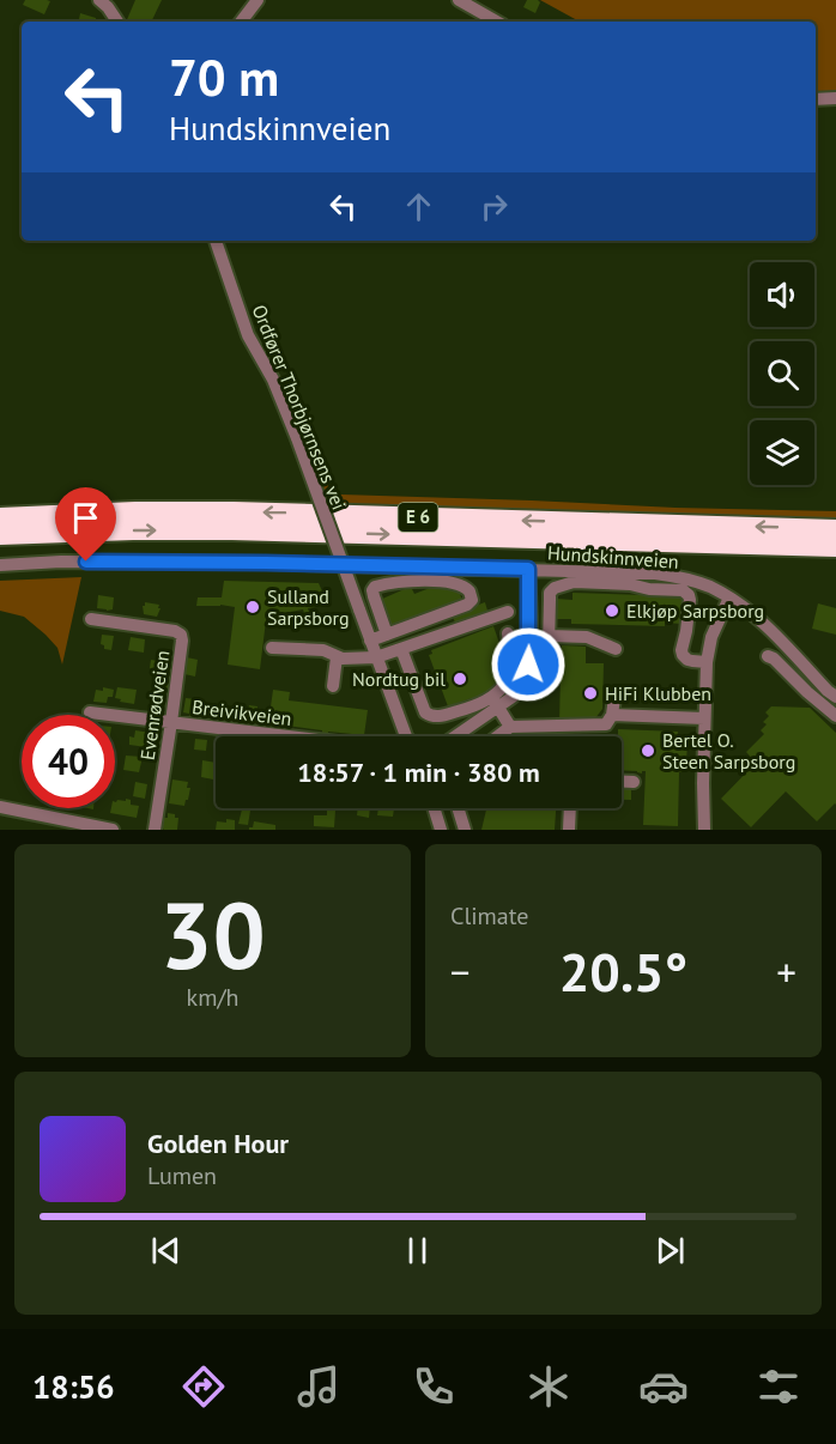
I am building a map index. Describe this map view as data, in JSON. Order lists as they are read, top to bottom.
{
  "streets": {
    "highway": ["E 6"],
    "street": [
      "Ordfører Thorbjørnsens vei",
      "Hundskinnveien",
      "Evenrødveien",
      "Breivikveien"
    ]
  },
  "crossings": [
    ["Evenrødveien", "Breivikveien"]
  ],
  "places": [
    "Sulland Sarpsborg",
    "Elkjøp Sarpsborg",
    "Nordtug bil",
    "HiFi Klubben",
    "Bertel O. Steen Sarpsborg"
  ],
  "page": {
    "turn": ["70 m", "Hundskinnveien"],
    "limit": "40",
    "trip": "18:57 · 1 min · 380 m",
    "tile": [
      ["30", "km/h"],
      "Climate"
    ],
    "heat": ["−", "20.5°", "+"],
    "song": ["Golden Hour", "Lumen"],
    "tabs": "18:56"
  }
}
